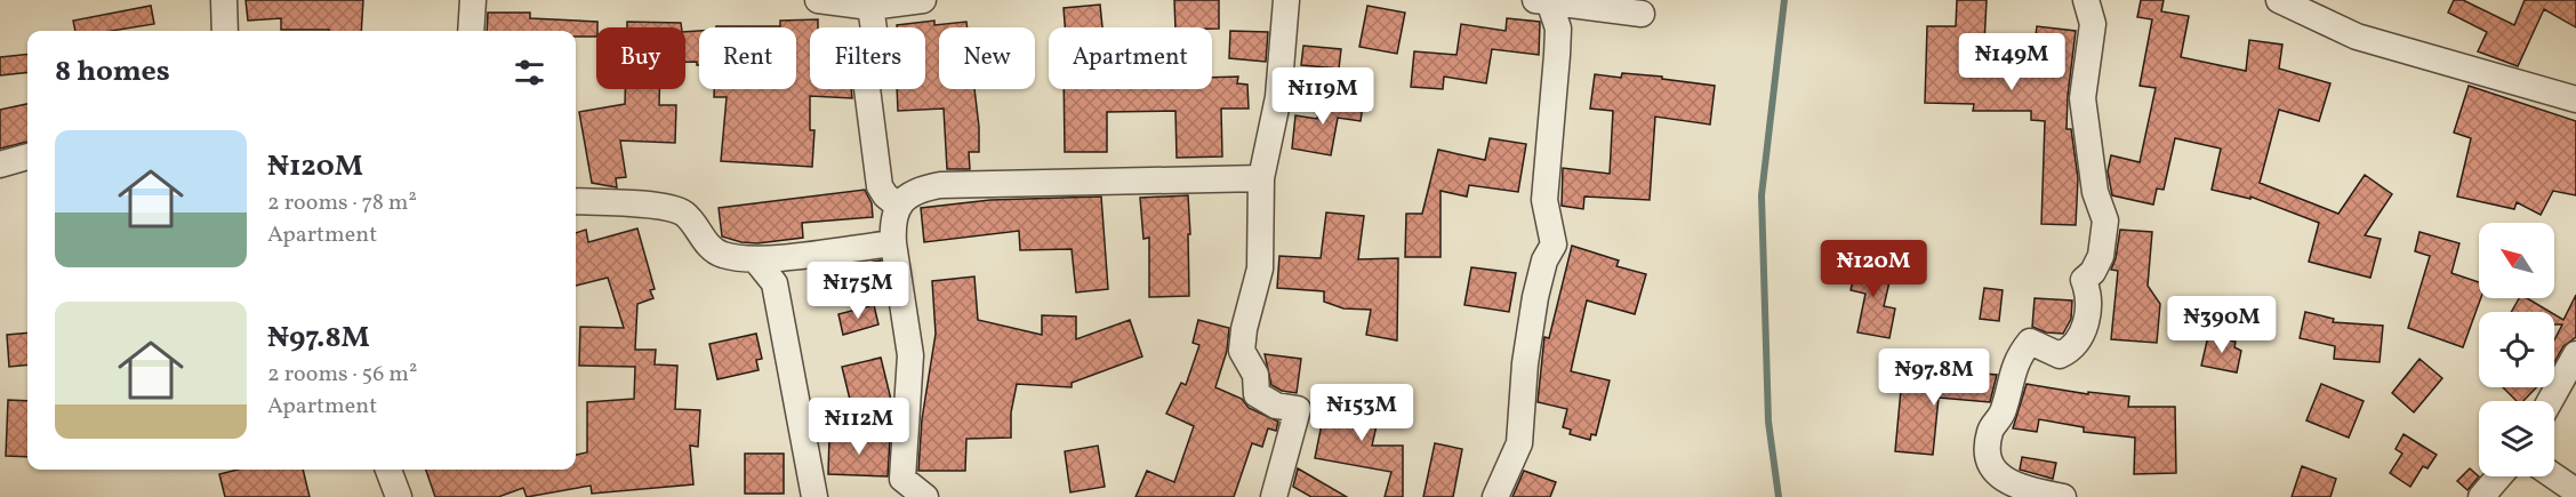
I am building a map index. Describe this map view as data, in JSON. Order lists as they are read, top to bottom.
{
  "north": "top left",
  "page": {
    "chip": [
      "Buy",
      "Rent",
      "Filters",
      "New",
      "Apartment"
    ],
    "heading": "8 homes",
    "price": [
      "₦149M",
      "₦119M",
      "₦120M",
      "₦175M",
      "₦390M",
      "₦97.8M",
      "₦153M",
      "₦112M"
    ],
    "list": [
      {
        "name": "₦120M",
        "note": "2 rooms · 78 m² · Apartment"
      },
      {
        "name": "₦97.8M",
        "note": "2 rooms · 56 m² · Apartment"
      }
    ]
  }
}
